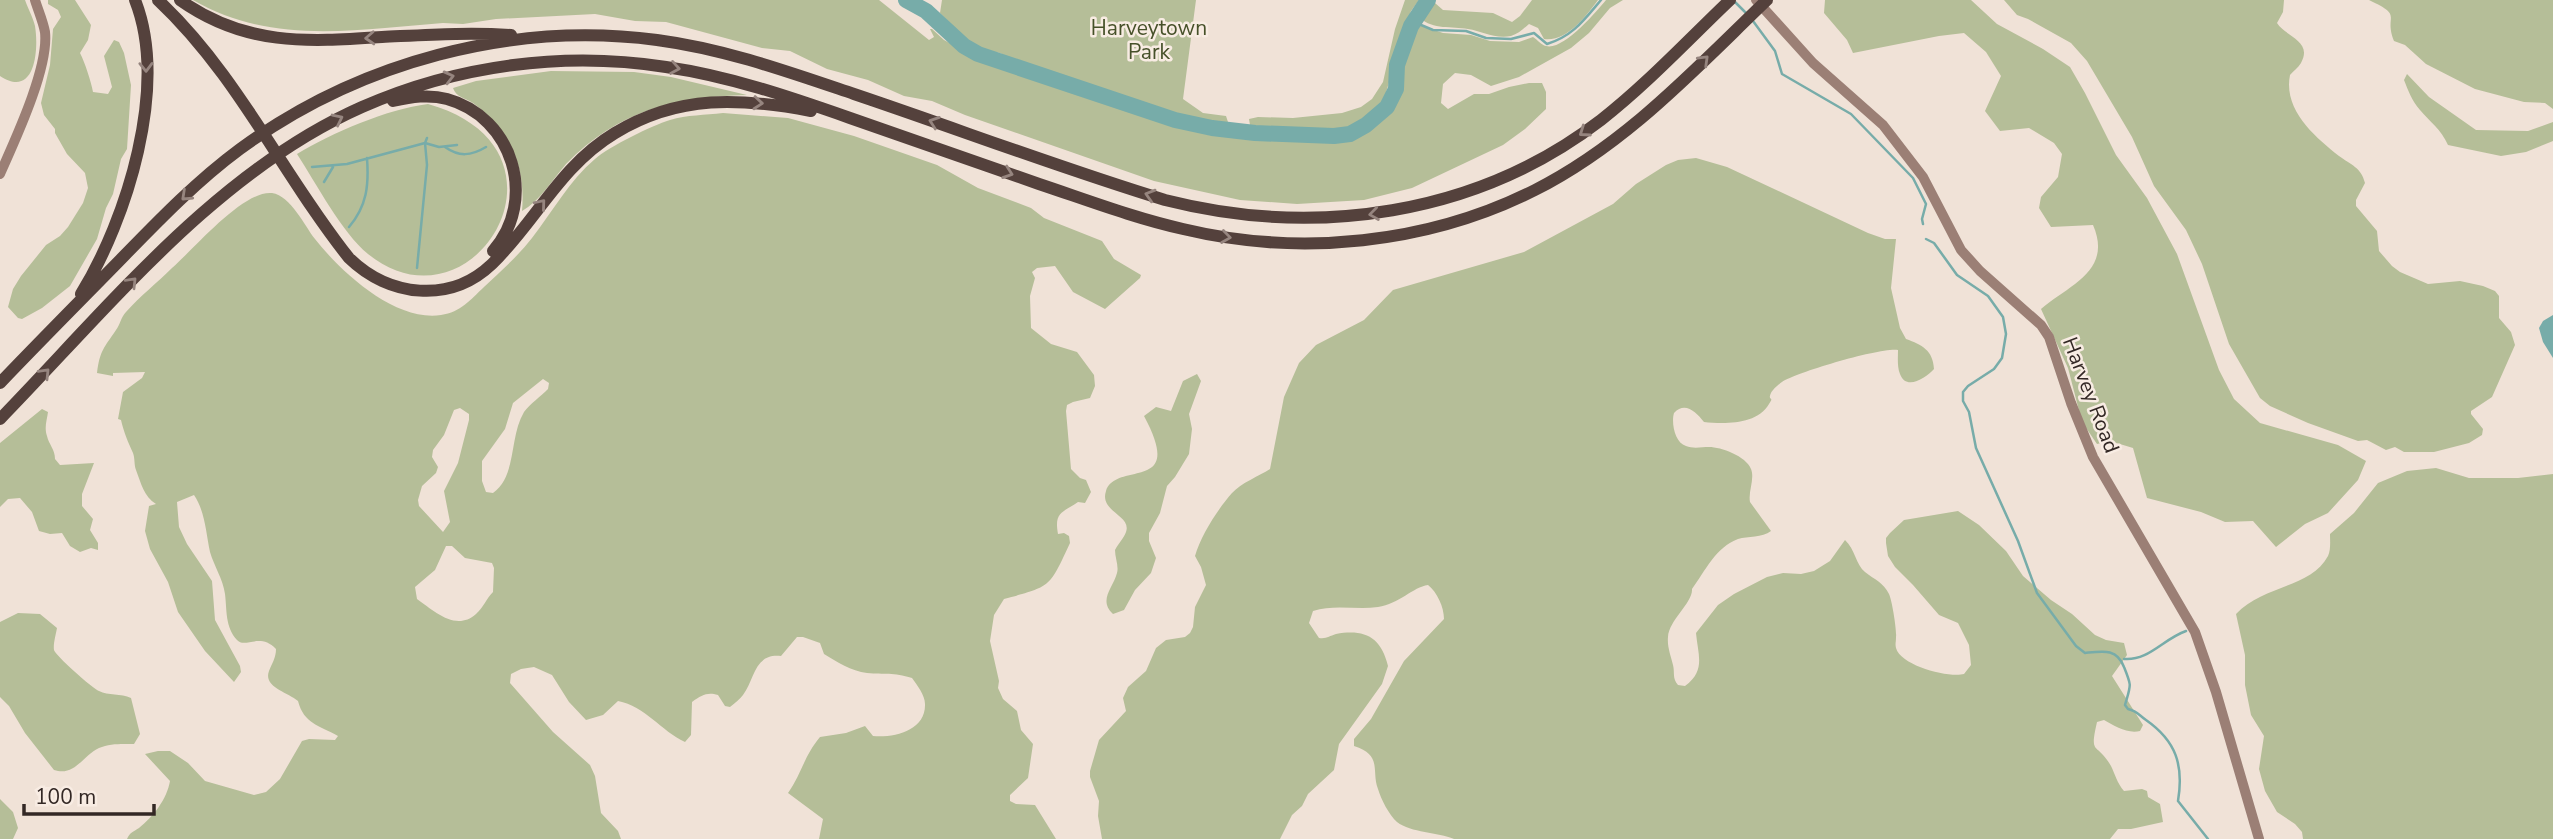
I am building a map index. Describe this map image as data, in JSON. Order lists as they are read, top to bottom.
{
  "streets": {
    "street": ["Harvey Road"]
  },
  "parks": ["Harveytown Park"],
  "scale_bar": "100 m"
}
